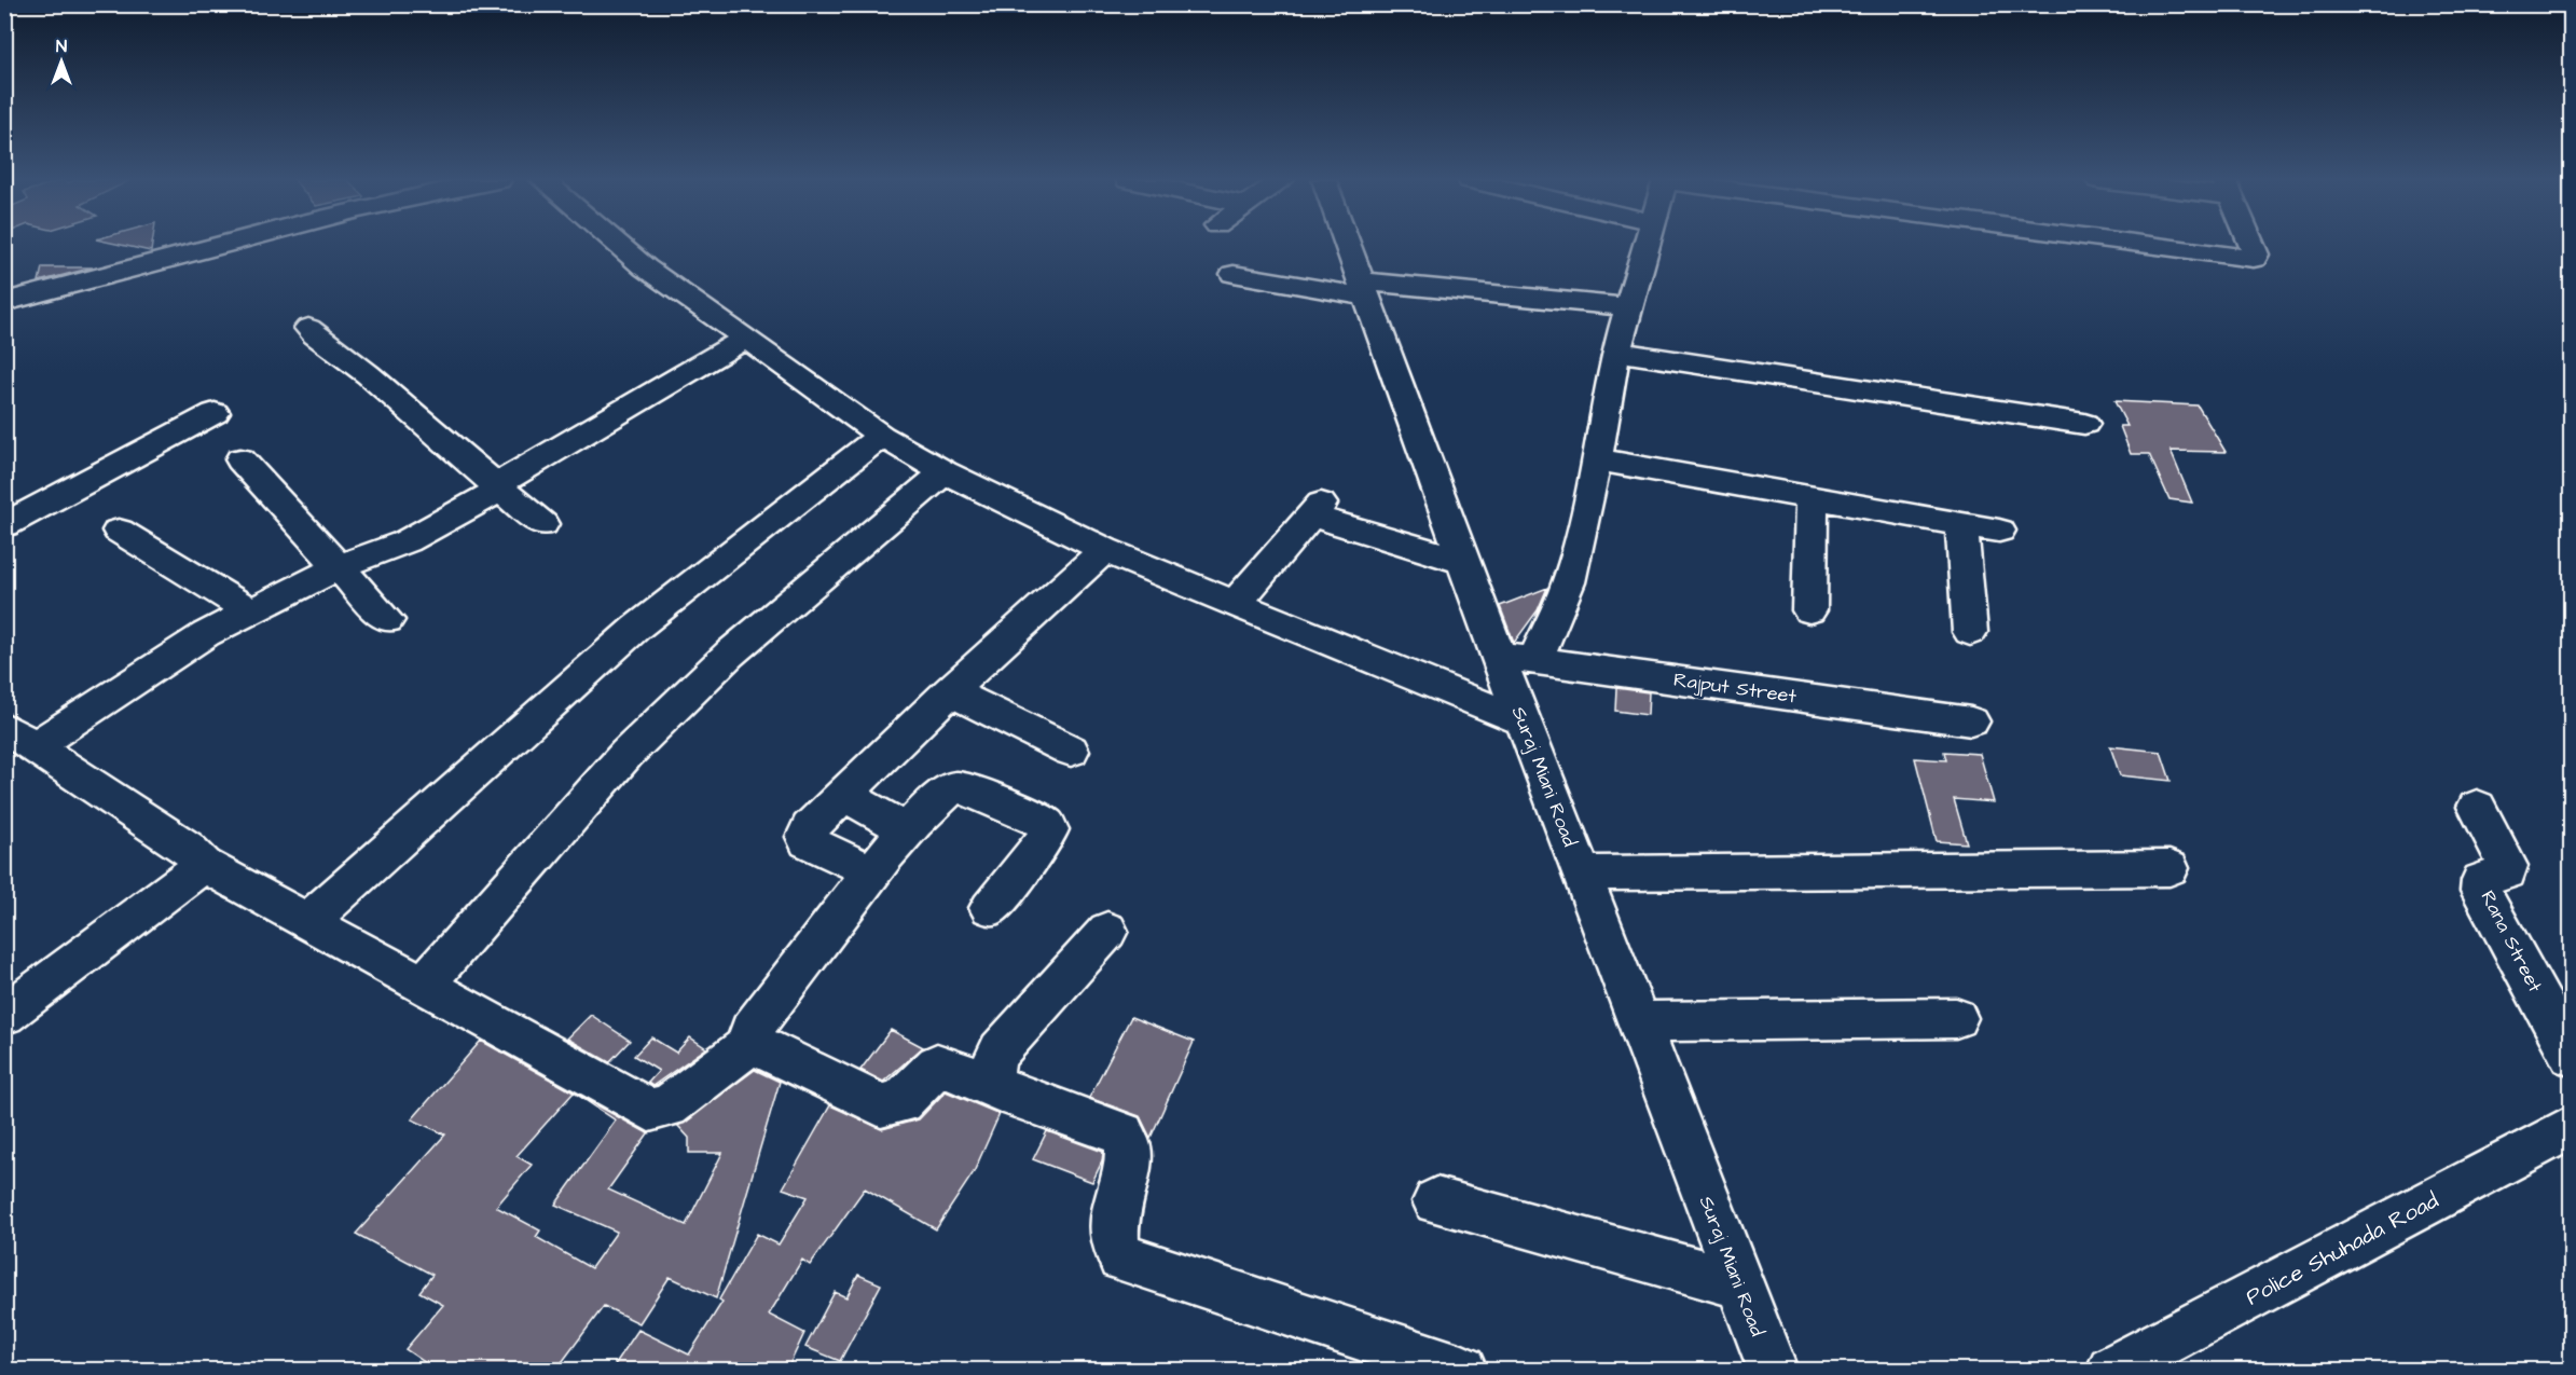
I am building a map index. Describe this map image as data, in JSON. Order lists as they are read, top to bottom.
{
  "streets": {
    "street": [
      "Rajput Street",
      "Suraj Miani Road",
      "Rana Street",
      "Police Shuhada Road"
    ]
  },
  "crossings": [
    ["Rajput Street", "Suraj Miani Road"]
  ],
  "north": "top"
}
